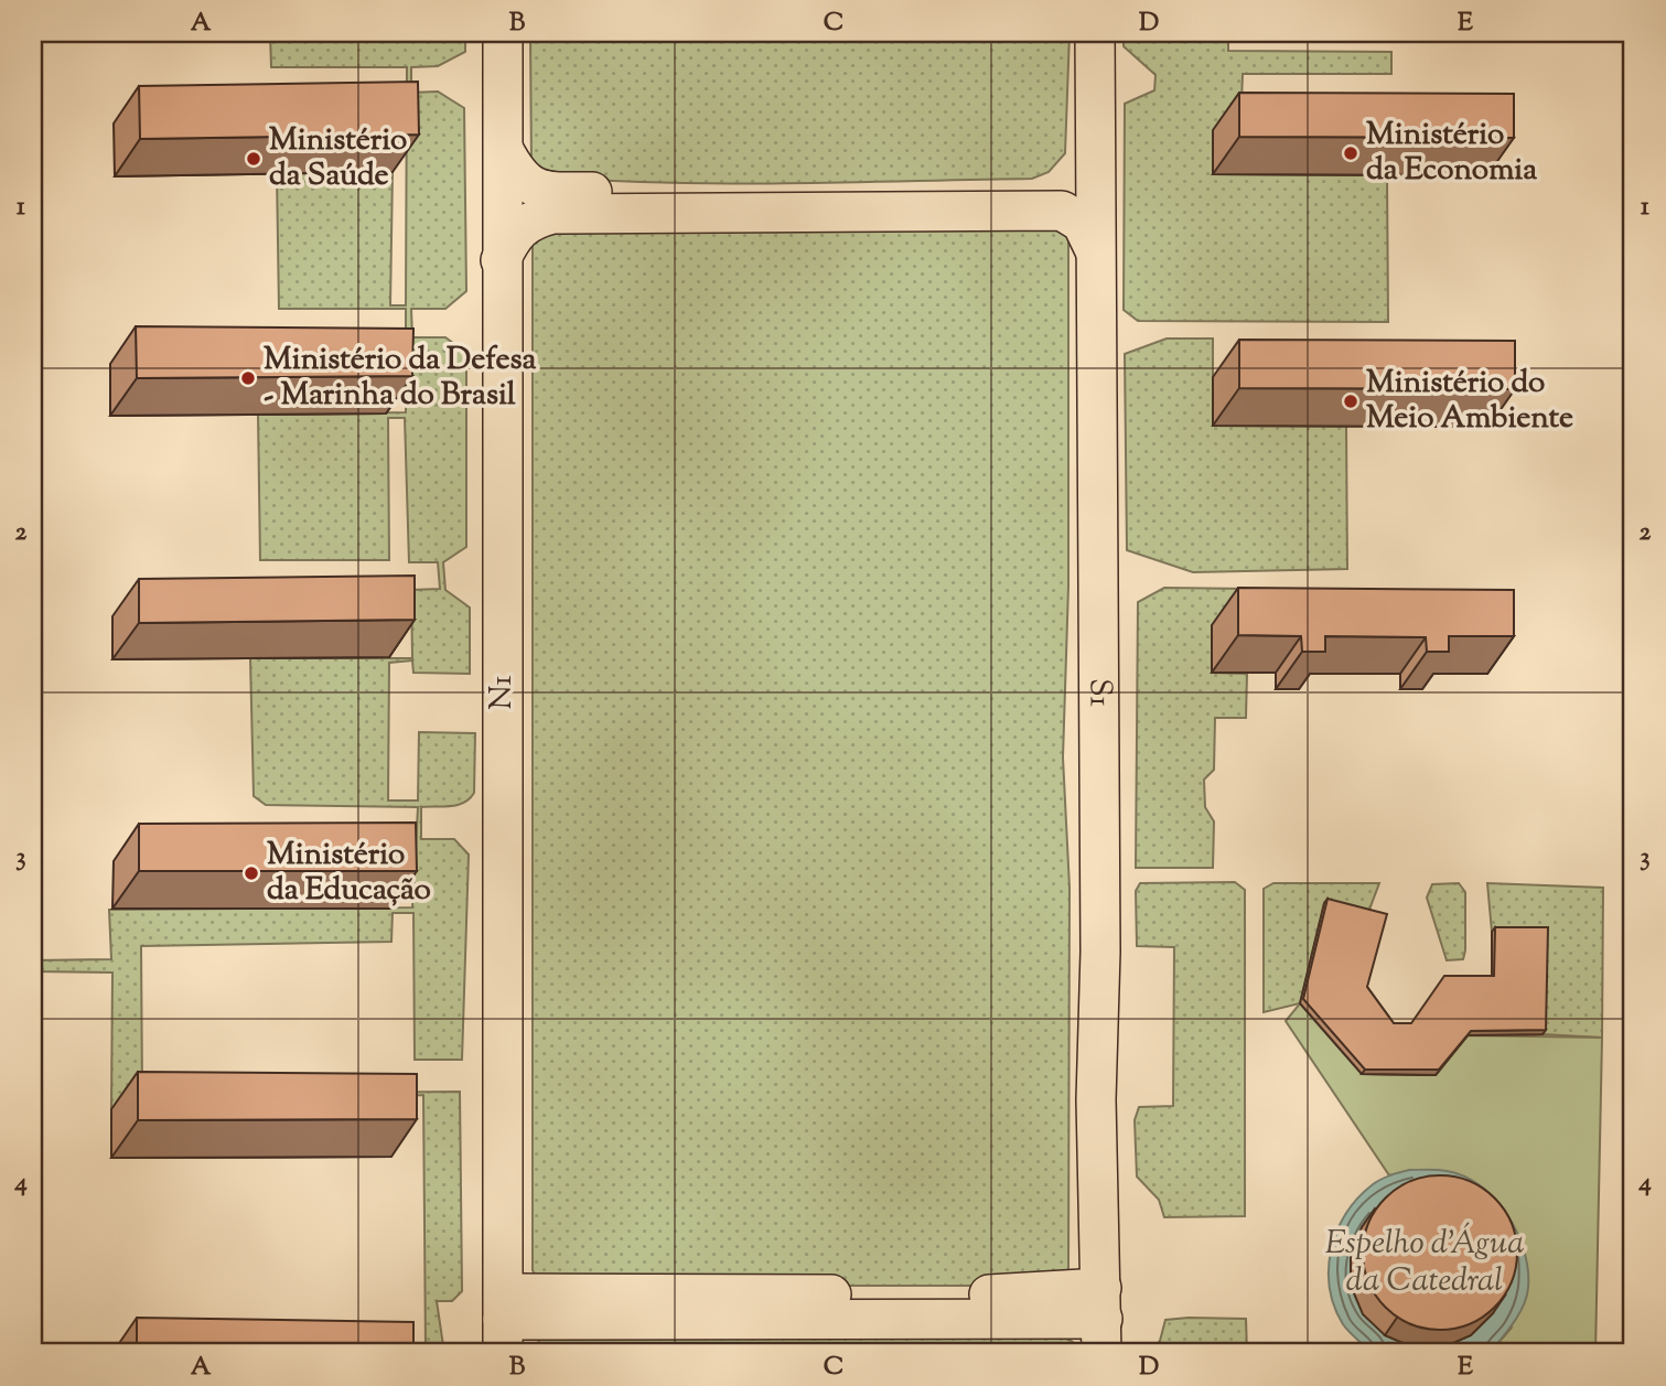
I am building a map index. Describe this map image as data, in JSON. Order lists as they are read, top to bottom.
{
  "streets": {
    "highway": ["N1", "S1"]
  },
  "water": ["Espelho d'Água da Catedral"],
  "places": [
    "Ministério da Economia",
    "Ministério da Saúde",
    "Ministério da Defesa - Marinha do Brasil",
    "Ministério do Meio Ambiente",
    "Ministério da Educação"
  ],
  "grid": {
    "columns": [
      "A",
      "B",
      "C",
      "D",
      "E"
    ],
    "rows": [
      "1",
      "2",
      "3",
      "4"
    ]
  }
}
